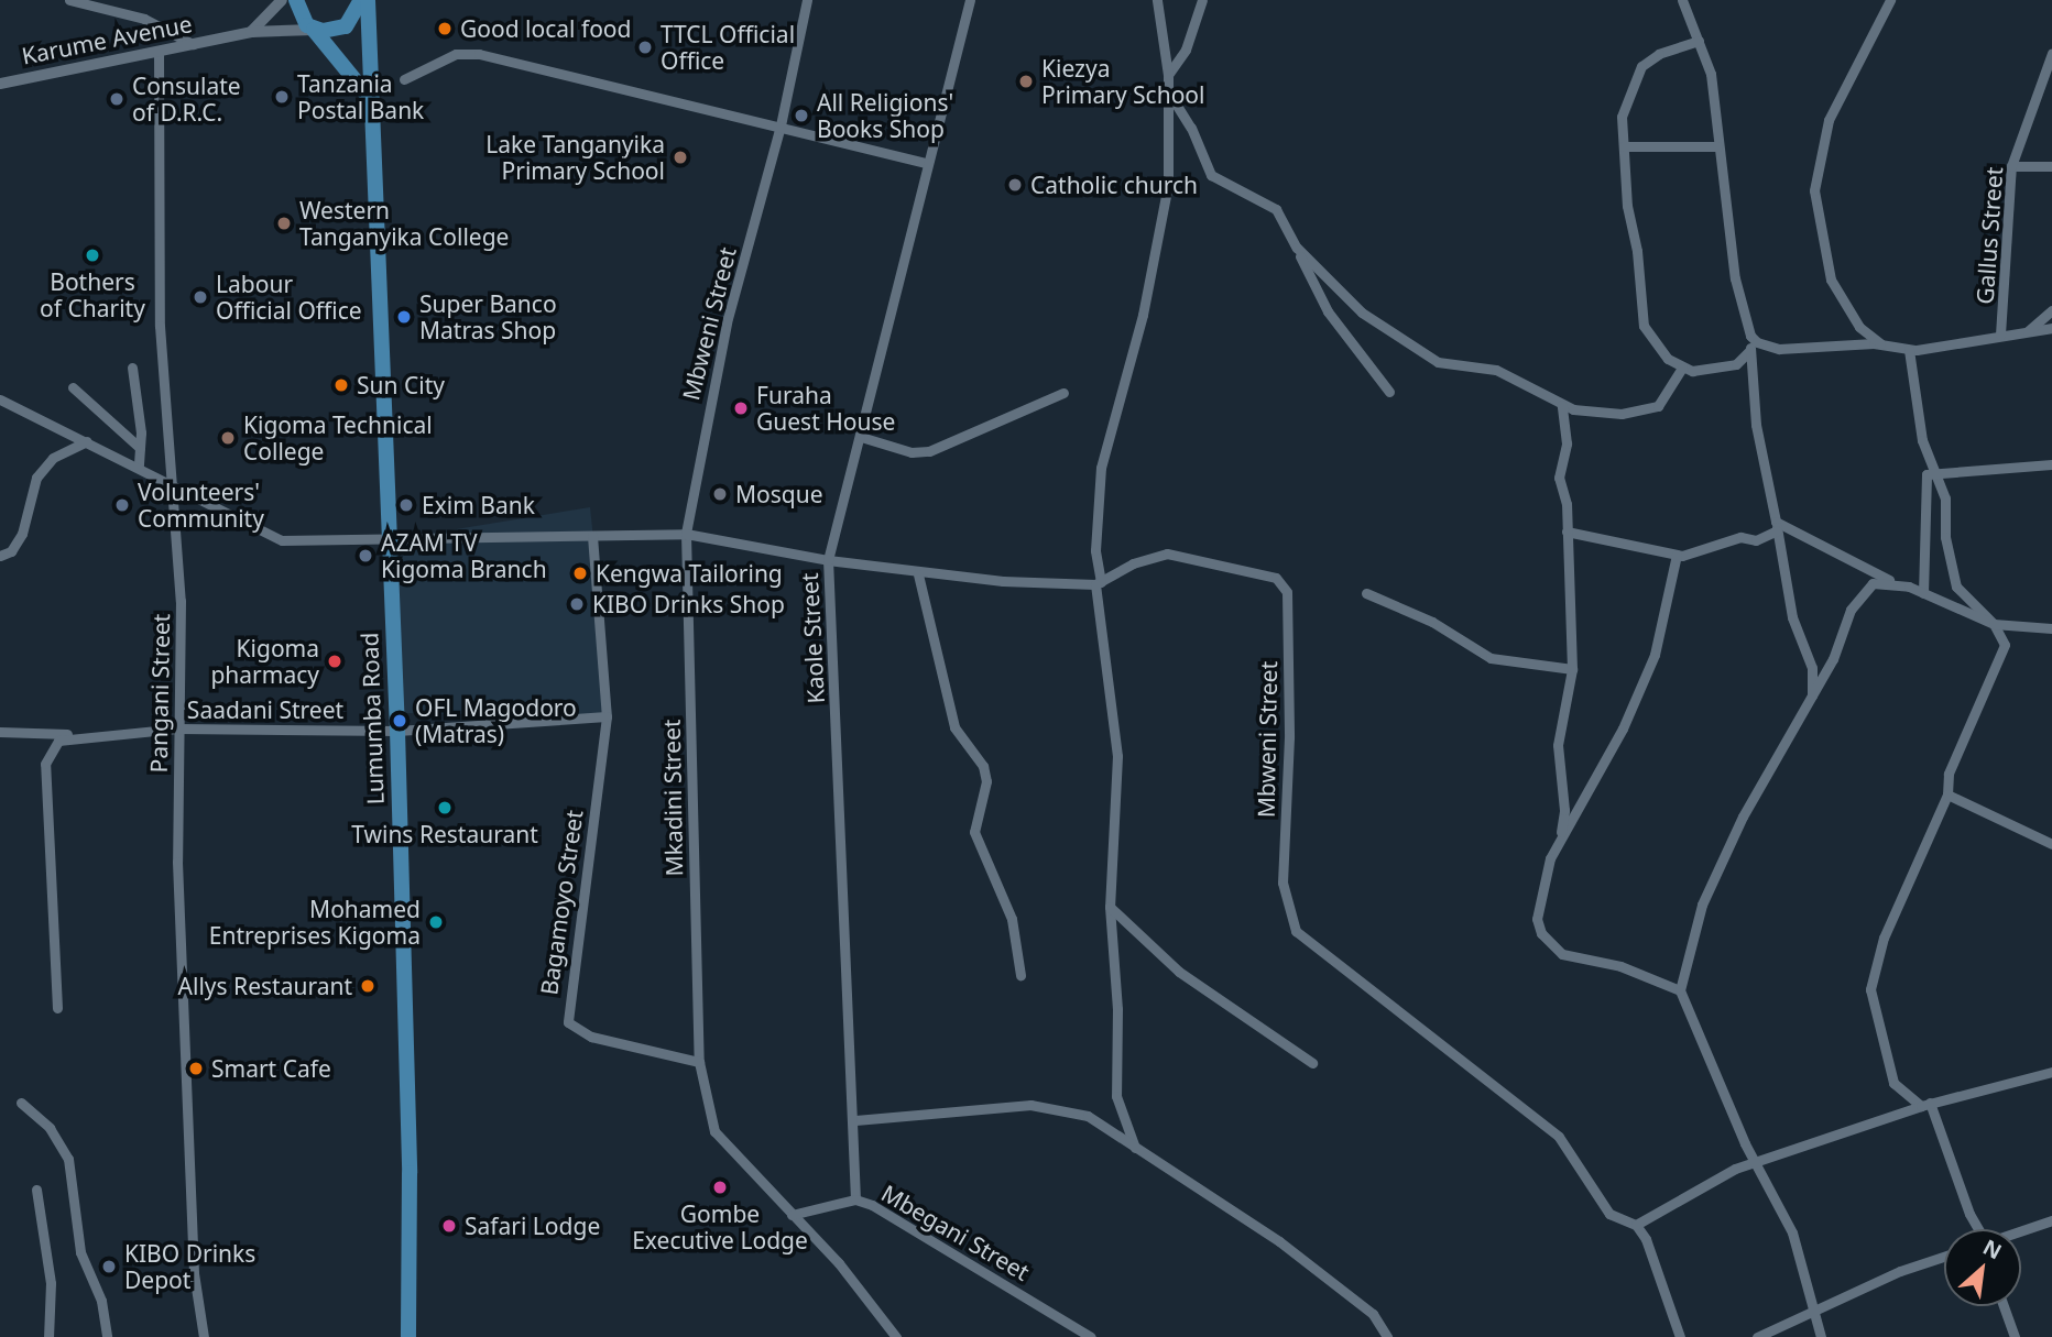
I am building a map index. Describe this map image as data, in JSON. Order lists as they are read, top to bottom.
{
  "streets": {
    "main road": ["Lumumba Road"],
    "street": [
      "Karume Avenue",
      "Gallus Street",
      "Mbweni Street",
      "Kaole Street",
      "Pangani Street",
      "Saadani Street",
      "Mkadini Street",
      "Bagamoyo Street",
      "Mbegani Street"
    ]
  },
  "crossings": [
    ["Karume Avenue", "Pangani Street"],
    ["Mbweni Street", "Mkadini Street"],
    ["Kaole Street", "Mbegani Street"],
    ["Pangani Street", "Saadani Street"],
    ["Saadani Street", "Lumumba Road"],
    ["Saadani Street", "Bagamoyo Street"],
    ["Mkadini Street", "Bagamoyo Street"]
  ],
  "places": [
    "Good local food",
    "TTCL Official Office",
    "Kiezya Primary School",
    "Tanzania Postal Bank",
    "Consulate of D.R.C.",
    "All Religions' Books Shop",
    "Lake Tanganyika Primary School",
    "Catholic church",
    "Western Tanganyika College",
    "Bothers of Charity",
    "Labour Official Office",
    "Super Banco Matras Shop",
    "Sun City",
    "Furaha Guest House",
    "Kigoma Technical College",
    "Mosque",
    "Volunteers' Community",
    "Exim Bank",
    "AZAM TV Kigoma Branch",
    "Kengwa Tailoring",
    "KIBO Drinks Shop",
    "Kigoma pharmacy",
    "OFL Magodoro (Matras)",
    "Twins Restaurant",
    "Mohamed Entreprises Kigoma",
    "Allys Restaurant",
    "Smart Cafe",
    "Gombe Executive Lodge",
    "Safari Lodge",
    "KIBO Drinks Depot"
  ],
  "north": "top right"
}
